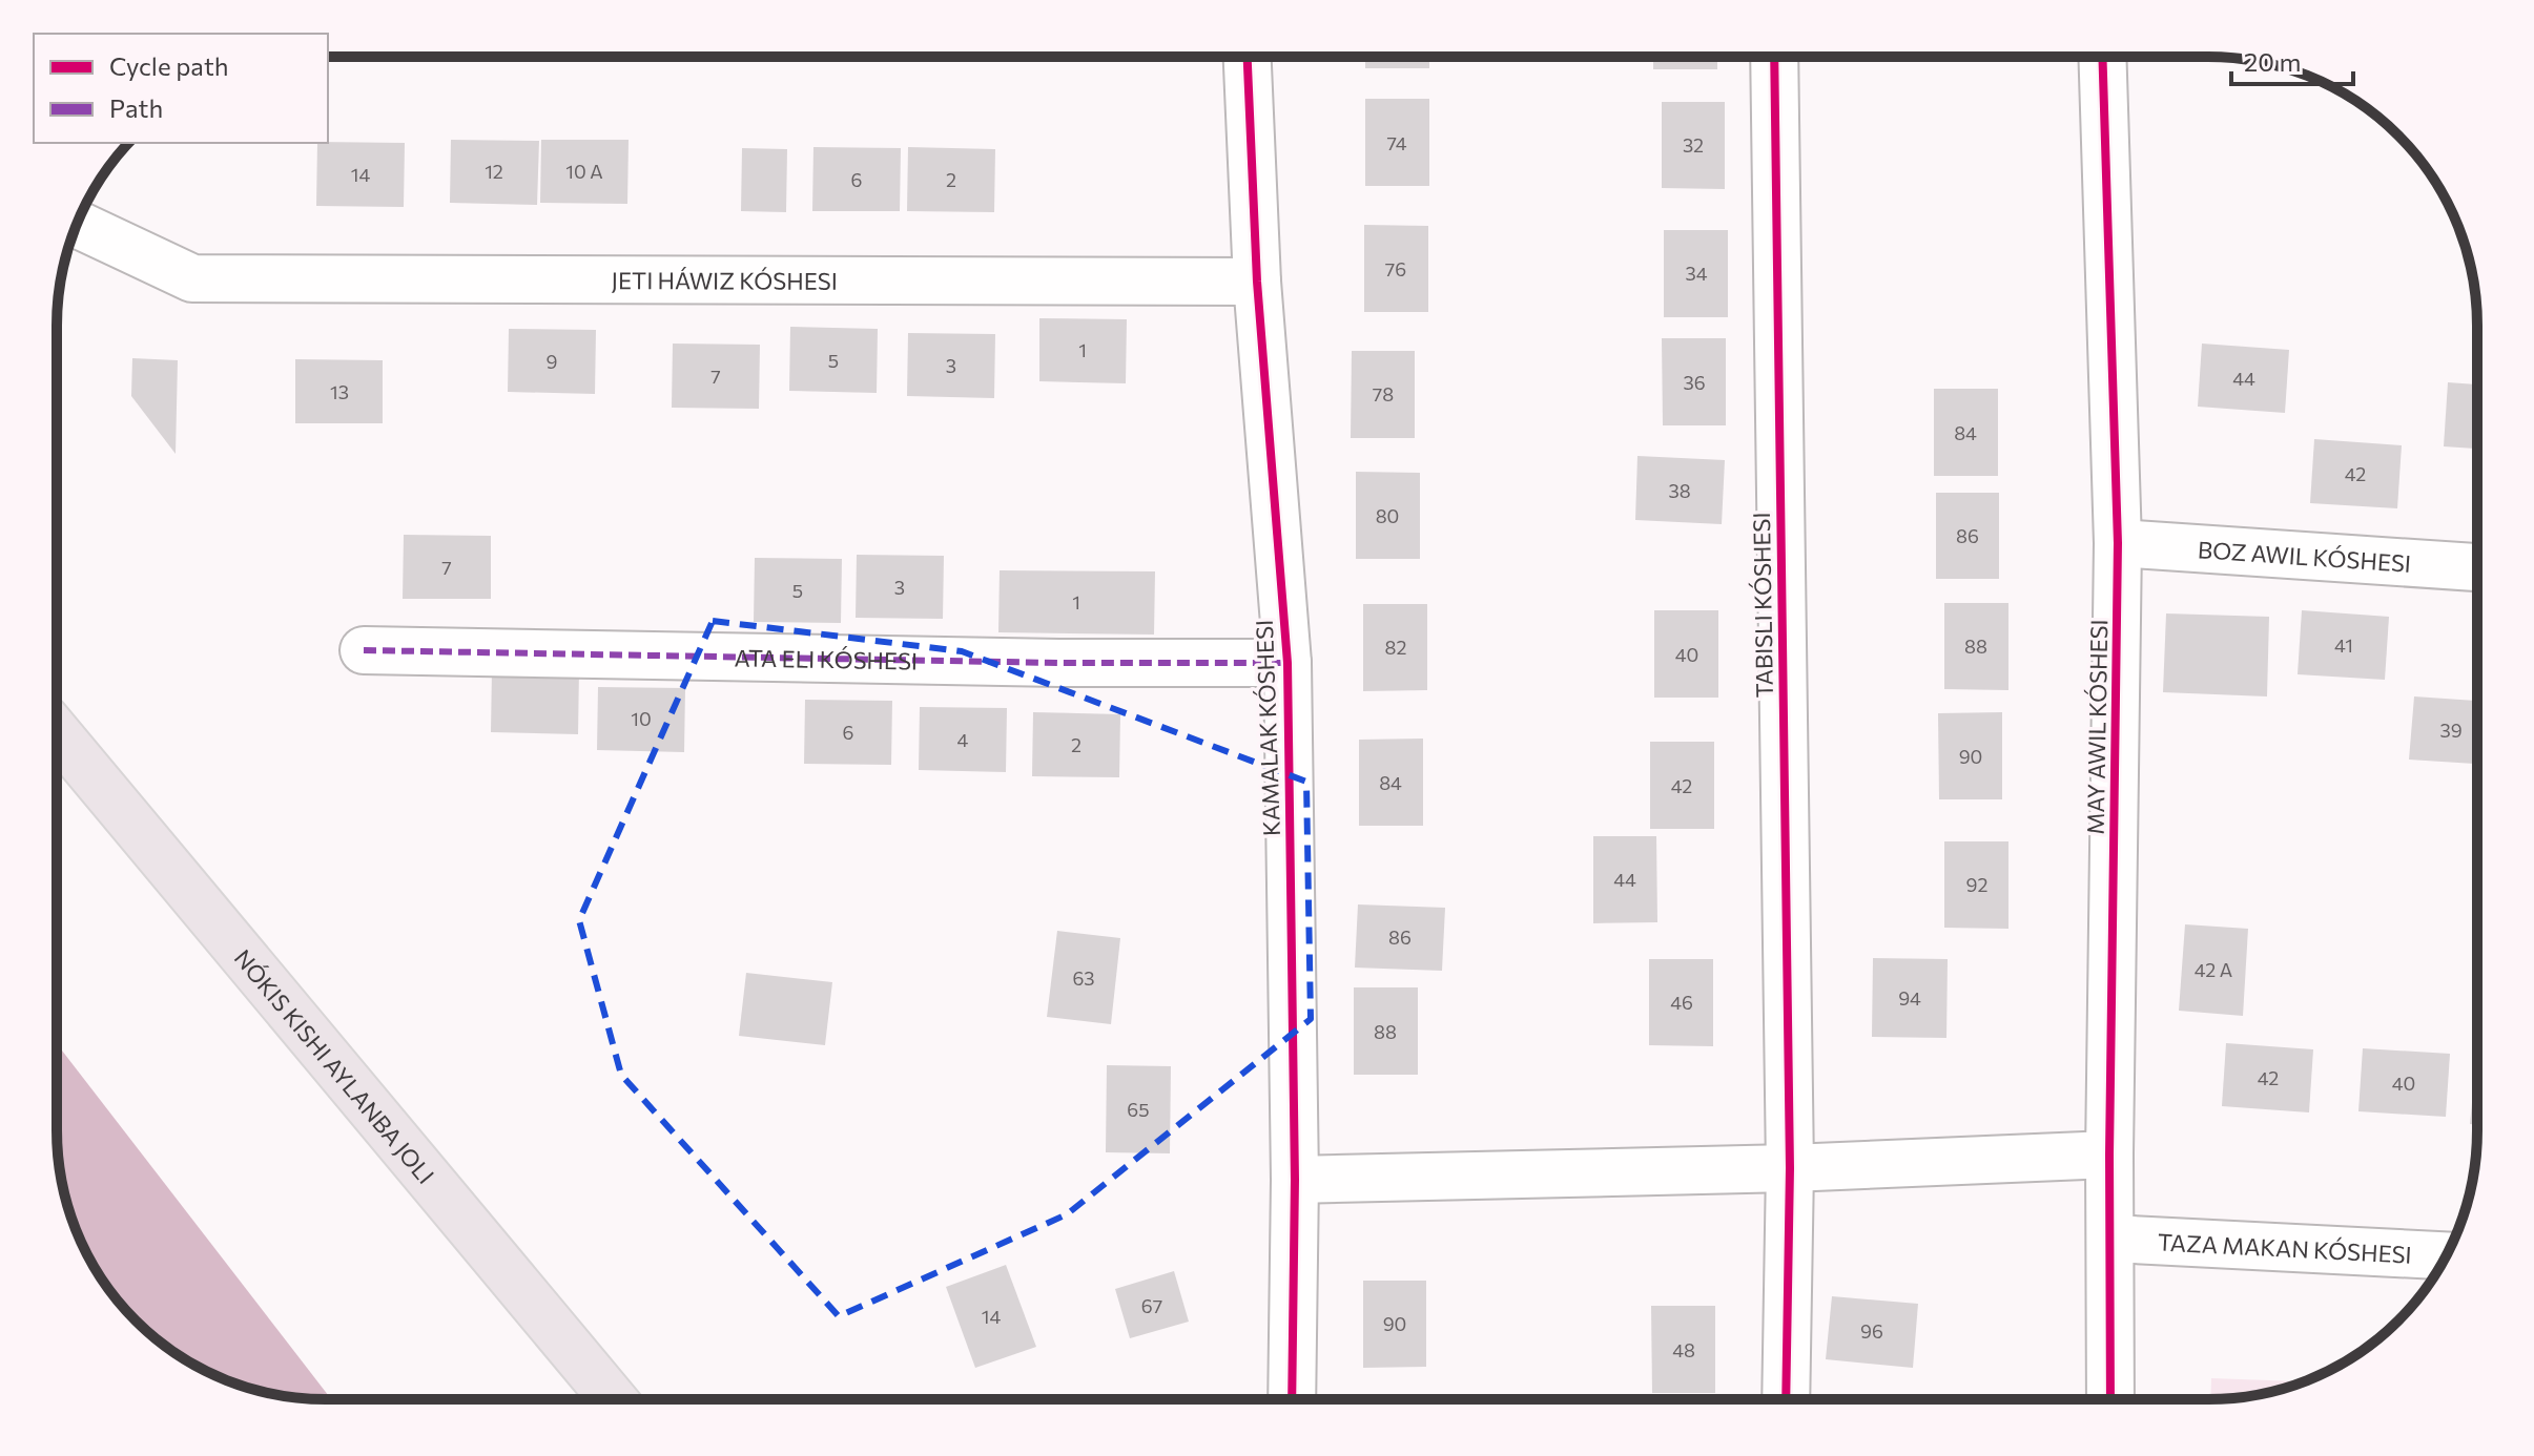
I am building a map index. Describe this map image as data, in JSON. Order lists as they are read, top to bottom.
{
  "streets": {
    "street": [
      "JETI HÁWIZ KÓSHESI",
      "ATA ELI KÓSHESI",
      "KAMALAK KÓSHESI",
      "TAZA MAKAN KÓSHESI"
    ],
    "cycle path": ["TABISLI KÓSHESI", "MAY AWIL KÓSHESI"]
  },
  "crossings": [
    ["JETI HÁWIZ KÓSHESI", "KAMALAK KÓSHESI"],
    ["ATA ELI KÓSHESI", "KAMALAK KÓSHESI"]
  ],
  "house_numbers": [
    "74",
    "32",
    "12",
    "10 А",
    "14",
    "6",
    "2",
    "76",
    "34",
    "1",
    "5",
    "9",
    "3",
    "7",
    "44",
    "36",
    "13",
    "78",
    "84",
    "42",
    "38",
    "80",
    "86",
    "7",
    "3",
    "5",
    "1",
    "41",
    "88",
    "82",
    "40",
    "10",
    "39",
    "6",
    "4",
    "2",
    "90",
    "84",
    "42",
    "44",
    "92",
    "86",
    "42 А",
    "63",
    "94",
    "46",
    "88",
    "42",
    "40",
    "65",
    "67",
    "14",
    "90",
    "96",
    "48"
  ],
  "legend": ["Cycle path", "Path"],
  "scale_bar": "20 m"
}
